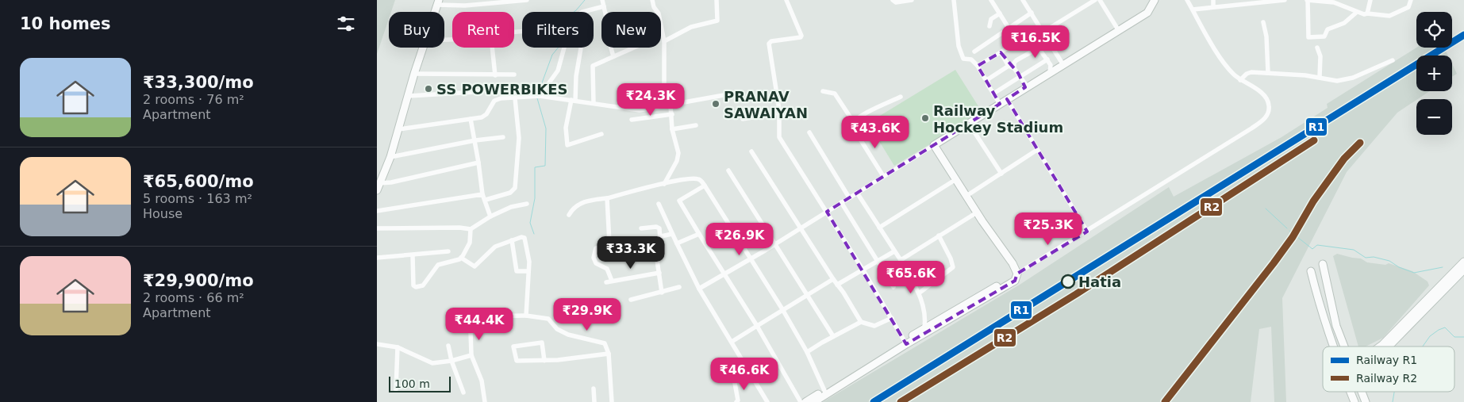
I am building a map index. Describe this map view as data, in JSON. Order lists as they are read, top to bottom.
{
  "places": [
    "SS POWERBIKES",
    "PRANAV SAWAIYAN",
    "Railway Hockey Stadium",
    "Hatia"
  ],
  "lines": ["rail line R1", "rail line R2"],
  "legend": ["Railway R1", "Railway R2"],
  "scale_bar": "100 m",
  "page": {
    "heading": "10 homes",
    "map_buttons": ["+", "−"],
    "chip": [
      "Buy",
      "Rent",
      "Filters",
      "New"
    ],
    "price": [
      "₹16.5K",
      "₹24.3K",
      "₹43.6K",
      "₹25.3K",
      "₹26.9K",
      "₹33.3K",
      "₹65.6K",
      "₹29.9K",
      "₹44.4K",
      "₹46.6K"
    ],
    "list": [
      {
        "name": "₹33,300/mo",
        "note": "2 rooms · 76 m² · Apartment"
      },
      {
        "name": "₹65,600/mo",
        "note": "5 rooms · 163 m² · House"
      },
      {
        "name": "₹29,900/mo",
        "note": "2 rooms · 66 m² · Apartment"
      }
    ],
    "scale": "100 m"
  }
}
